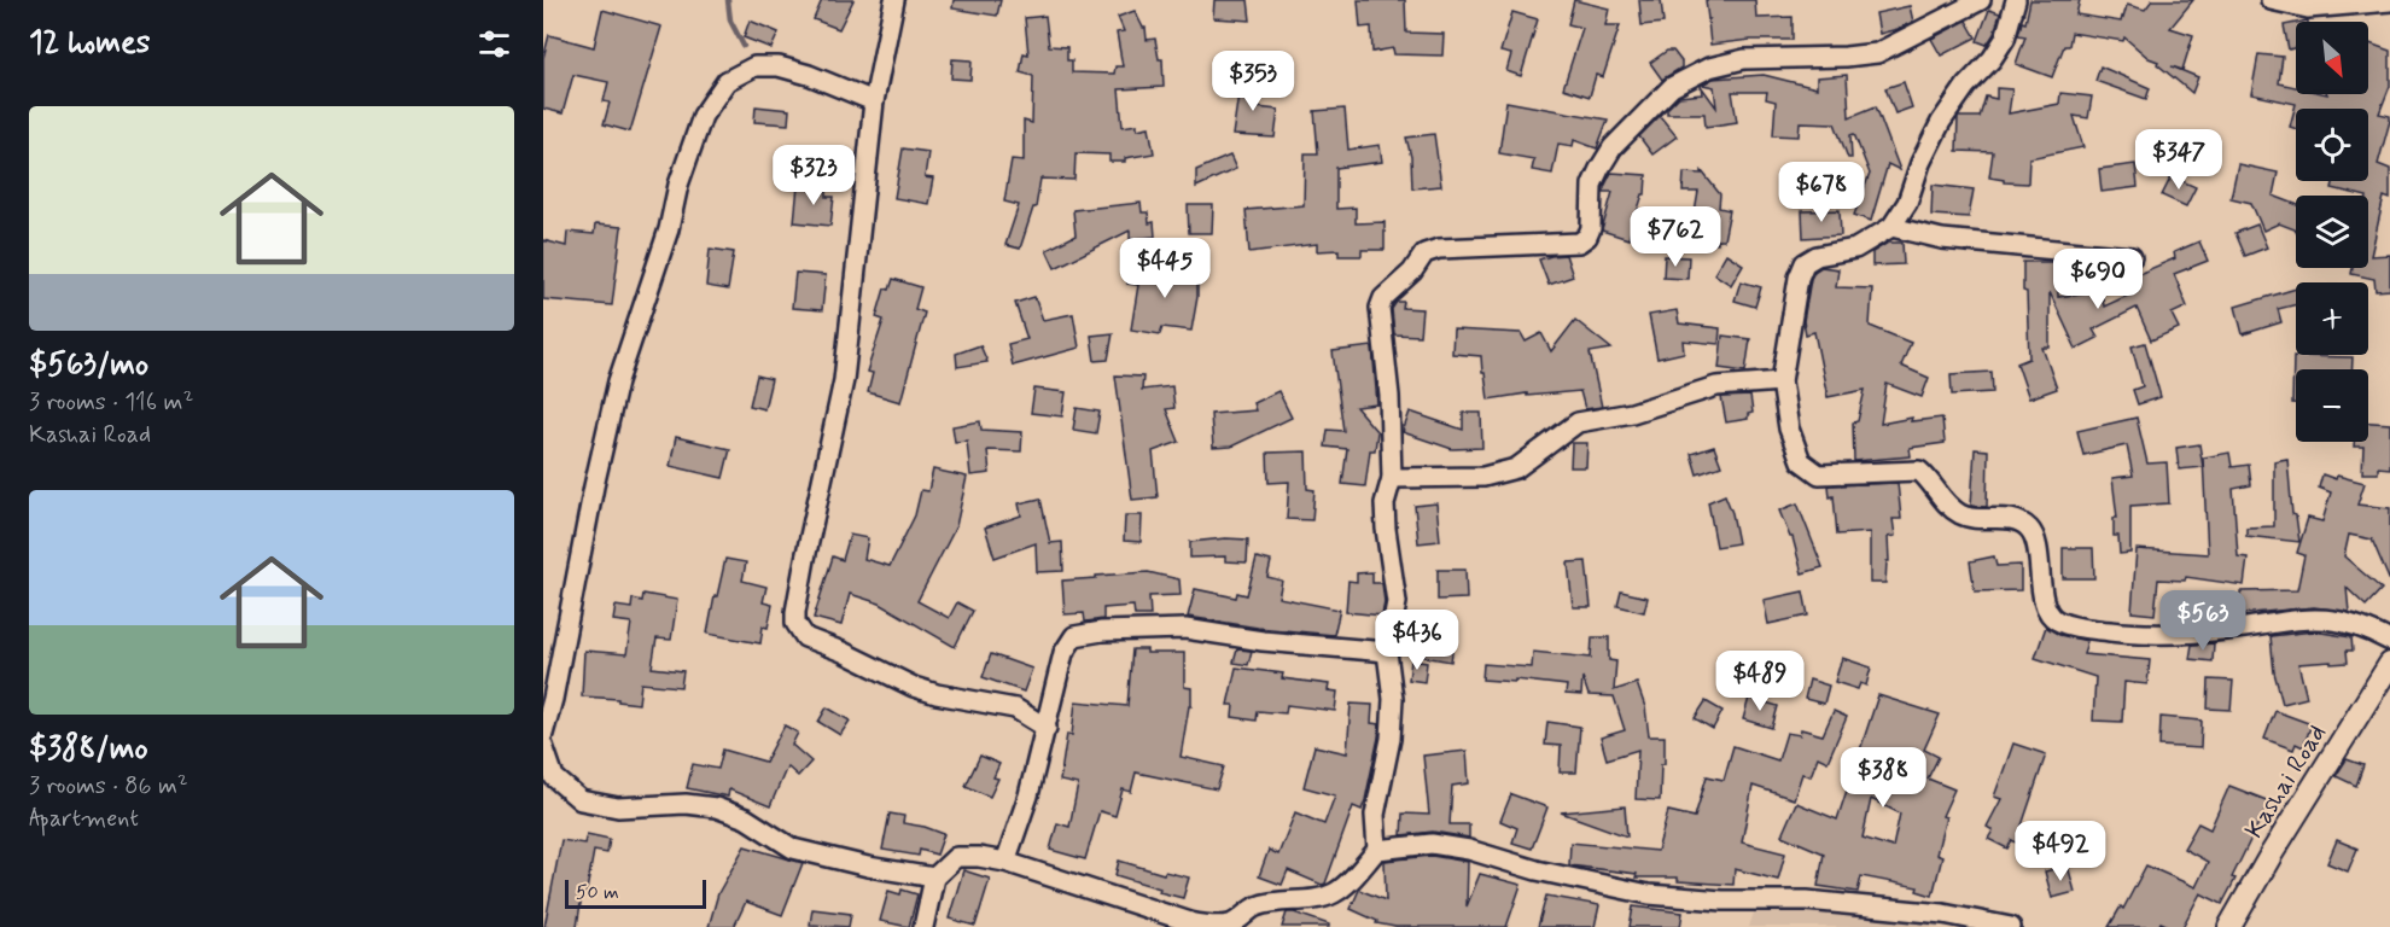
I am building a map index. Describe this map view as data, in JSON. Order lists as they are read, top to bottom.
{
  "streets": {
    "street": ["Kashai Road"]
  },
  "scale_bar": "50 m",
  "north": "bottom right",
  "page": {
    "heading": "12 homes",
    "map_buttons": ["+", "−"],
    "price": [
      "$353",
      "$347",
      "$323",
      "$678",
      "$762",
      "$445",
      "$690",
      "$563",
      "$436",
      "$489",
      "$388",
      "$492"
    ],
    "list": [
      {
        "name": "$563/mo",
        "note": "3 rooms · 116 m² · Kashai Road"
      },
      {
        "name": "$388/mo",
        "note": "3 rooms · 86 m² · Apartment"
      }
    ],
    "scale": "50 m"
  }
}
